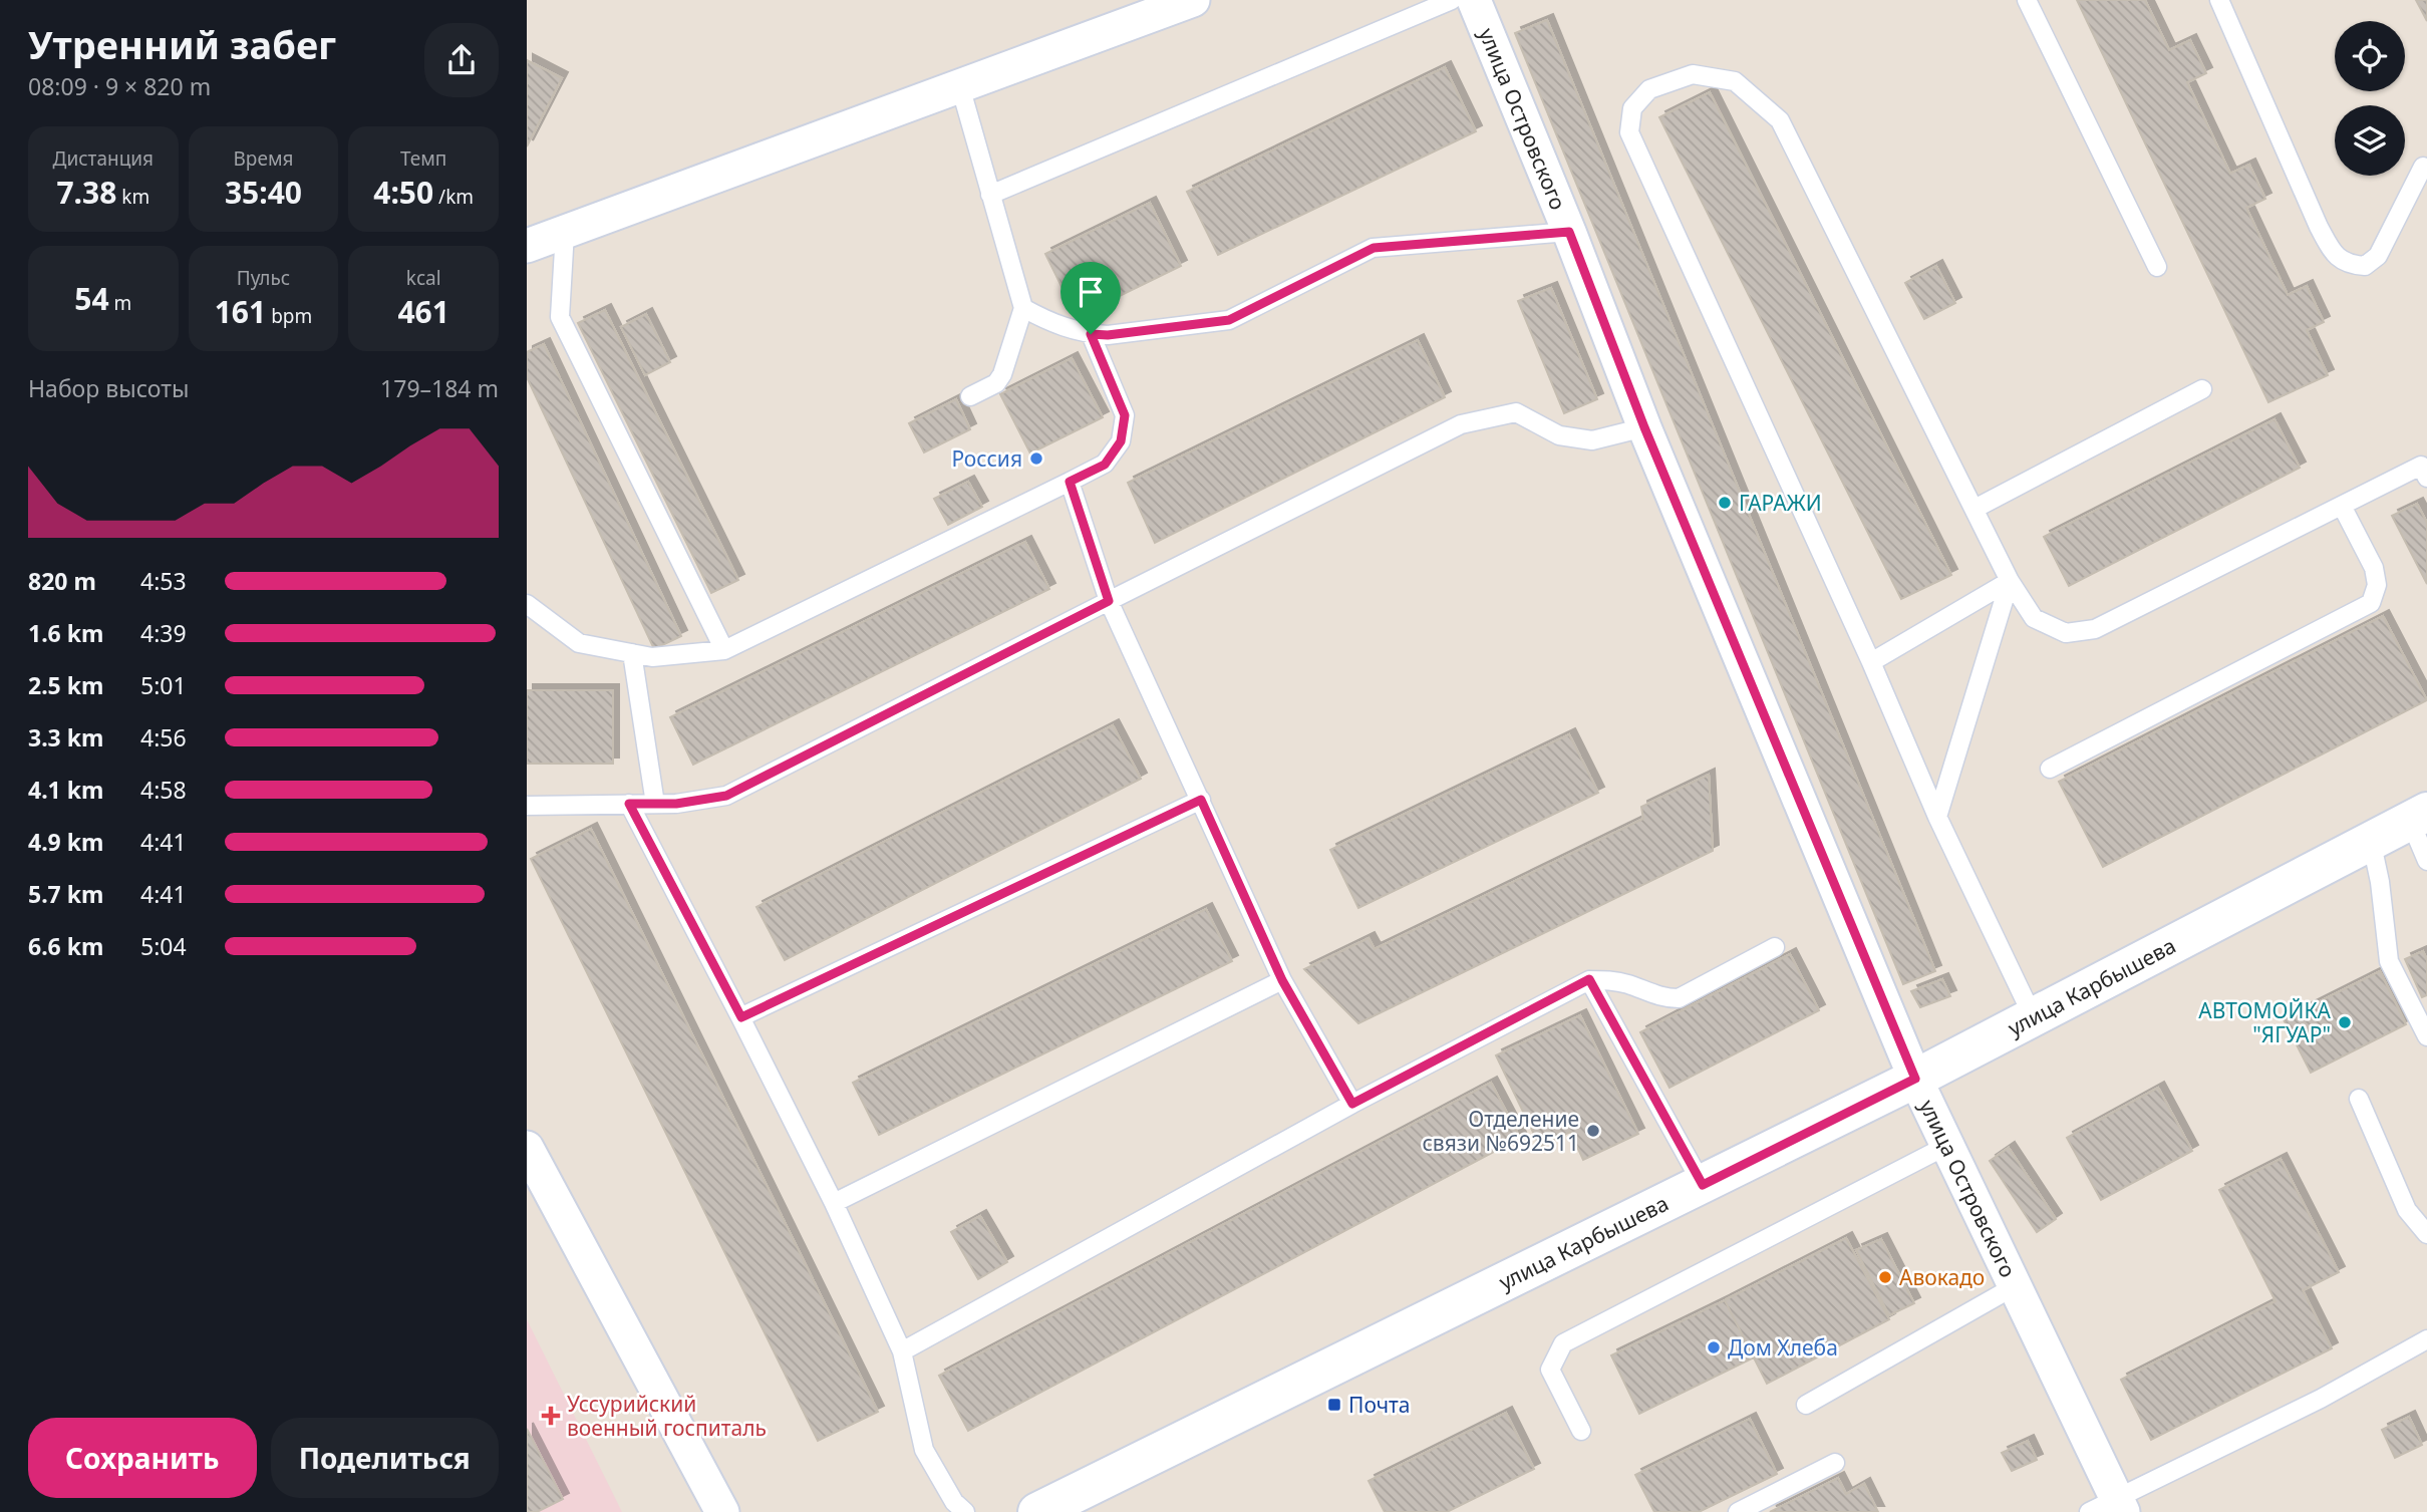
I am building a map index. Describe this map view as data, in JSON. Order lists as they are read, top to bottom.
{
  "streets": {
    "street": ["улица Островского", "улица Карбышева"]
  },
  "crossings": [
    ["улица Островского", "улица Карбышева"]
  ],
  "places": {
    "other": [
      "Россия",
      "ГАРАЖИ",
      "АВТОМОЙКА \"ЯГУАР\"",
      "Отделение связи №692511",
      "Авокадо",
      "Дом Хлеба"
    ],
    "transit": ["Почта"],
    "health": ["Уссурийский военный госпиталь"]
  },
  "page": {
    "heading": ["Утренний забег", "08:09 · 9 × 820 m"],
    "stats": [
      ["Дистанция", "7.38 km"],
      ["Время", "35:40"],
      ["Темп", "4:50 /km"],
      ["54 m"],
      ["Пульс", "161 bpm"],
      ["kcal", "461"]
    ],
    "chart": ["Набор высоты", "179–184 m"],
    "list": [
      {
        "name": "820 m",
        "note": "4:53"
      },
      {
        "name": "1.6 km",
        "note": "4:39"
      },
      {
        "name": "2.5 km",
        "note": "5:01"
      },
      {
        "name": "3.3 km",
        "note": "4:56"
      },
      {
        "name": "4.1 km",
        "note": "4:58"
      },
      {
        "name": "4.9 km",
        "note": "4:41"
      },
      {
        "name": "5.7 km",
        "note": "4:41"
      },
      {
        "name": "6.6 km",
        "note": "5:04"
      }
    ],
    "buttons": ["Сохранить", "Поделиться"]
  }
}
